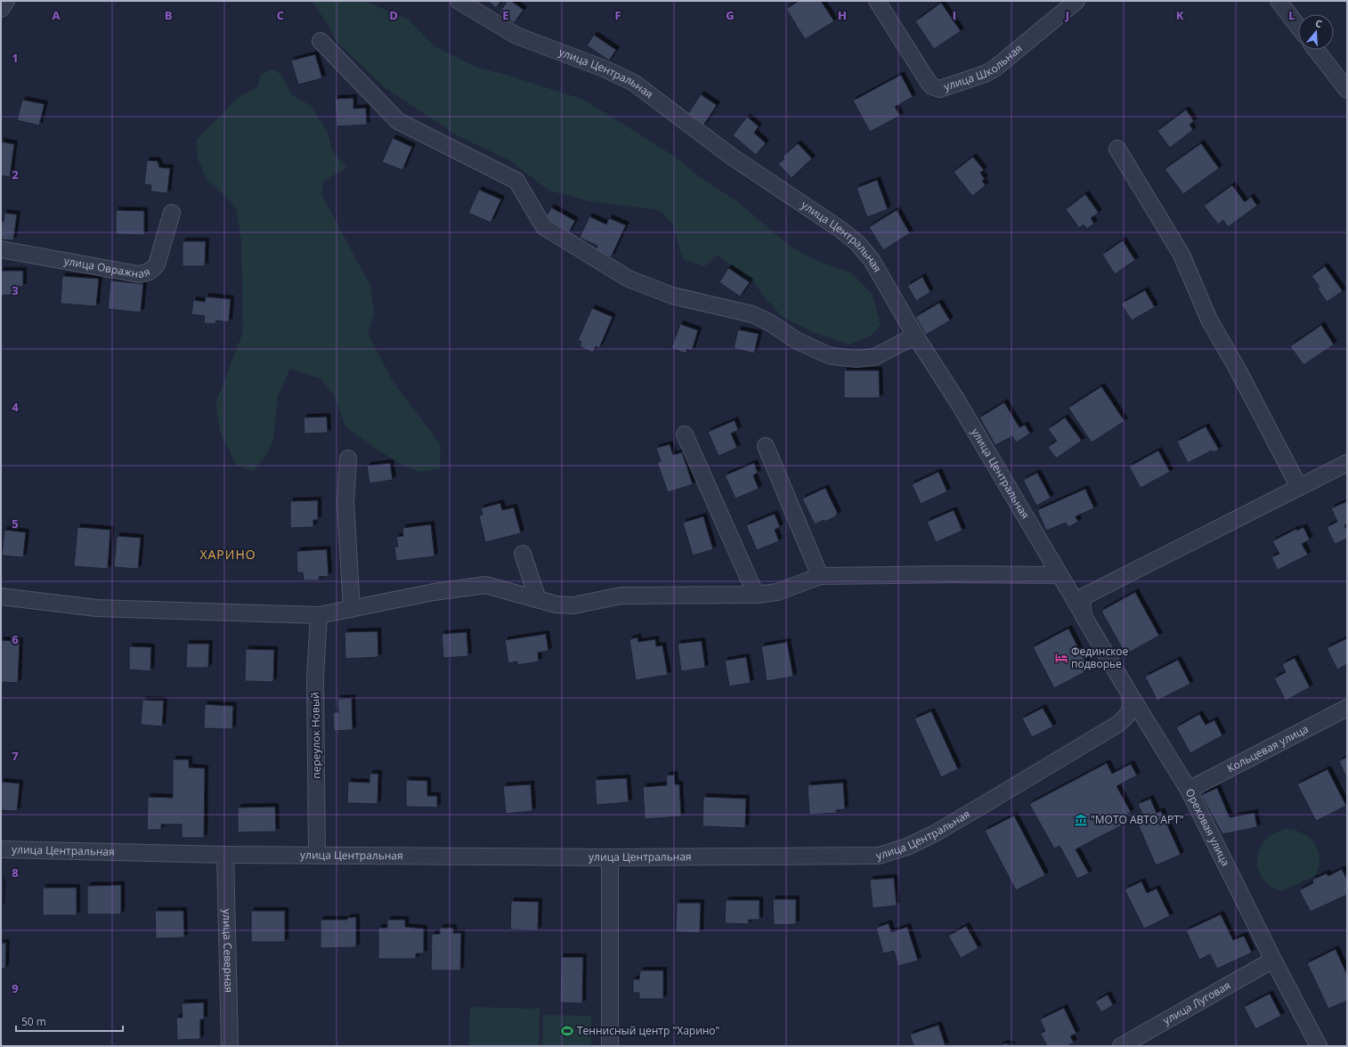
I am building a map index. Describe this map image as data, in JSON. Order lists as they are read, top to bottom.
{
  "streets": {
    "street": [
      "улица Школьная",
      "улица Центральная",
      "улица Овражная",
      "переулок Новый",
      "Кольцевая улица",
      "Ореховая улица",
      "улица Луговая"
    ]
  },
  "crossings": [
    ["улица Центральная", "переулок Новый"],
    ["улица Центральная", "Ореховая улица"],
    ["Кольцевая улица", "Ореховая улица"],
    ["Ореховая улица", "улица Луговая"]
  ],
  "districts": ["ХАРИНО"],
  "places": {
    "hotel": ["Фединское подворье"],
    "museum": ["\"МОТО АВТО АРТ\""],
    "sports": ["Теннисный центр \"Харино\""]
  },
  "scale_bar": "50 m",
  "north": "top",
  "grid": {
    "columns": [
      "A",
      "B",
      "C",
      "D",
      "E",
      "F",
      "G",
      "H",
      "I",
      "J",
      "K",
      "L"
    ],
    "rows": [
      "1",
      "2",
      "3",
      "4",
      "5",
      "6",
      "7",
      "8",
      "9"
    ]
  }
}
